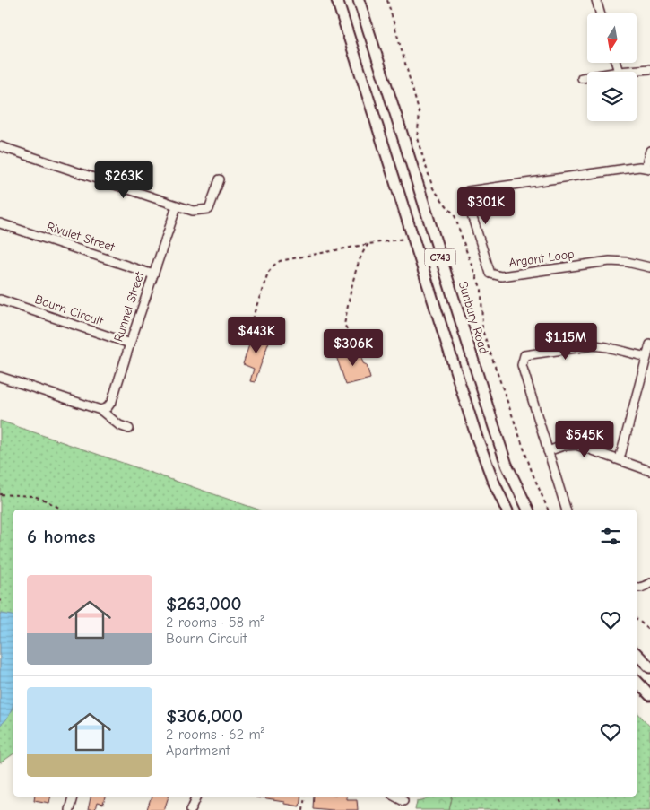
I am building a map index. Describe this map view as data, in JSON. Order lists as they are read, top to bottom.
{
  "streets": {
    "main road": ["C743", "Sunbury Road"],
    "street": [
      "Rivulet Street",
      "Argant Loop",
      "Runnel Street",
      "Bourn Circuit"
    ]
  },
  "crossings": [
    ["Rivulet Street", "Runnel Street"],
    ["Runnel Street", "Bourn Circuit"]
  ],
  "north": "bottom",
  "page": {
    "price": [
      "$263K",
      "$301K",
      "$443K",
      "$1.15M",
      "$306K",
      "$545K"
    ],
    "heading": "6 homes",
    "list": [
      {
        "name": "$263,000",
        "note": "2 rooms · 58 m² · Bourn Circuit"
      },
      {
        "name": "$306,000",
        "note": "2 rooms · 62 m² · Apartment"
      }
    ]
  }
}
